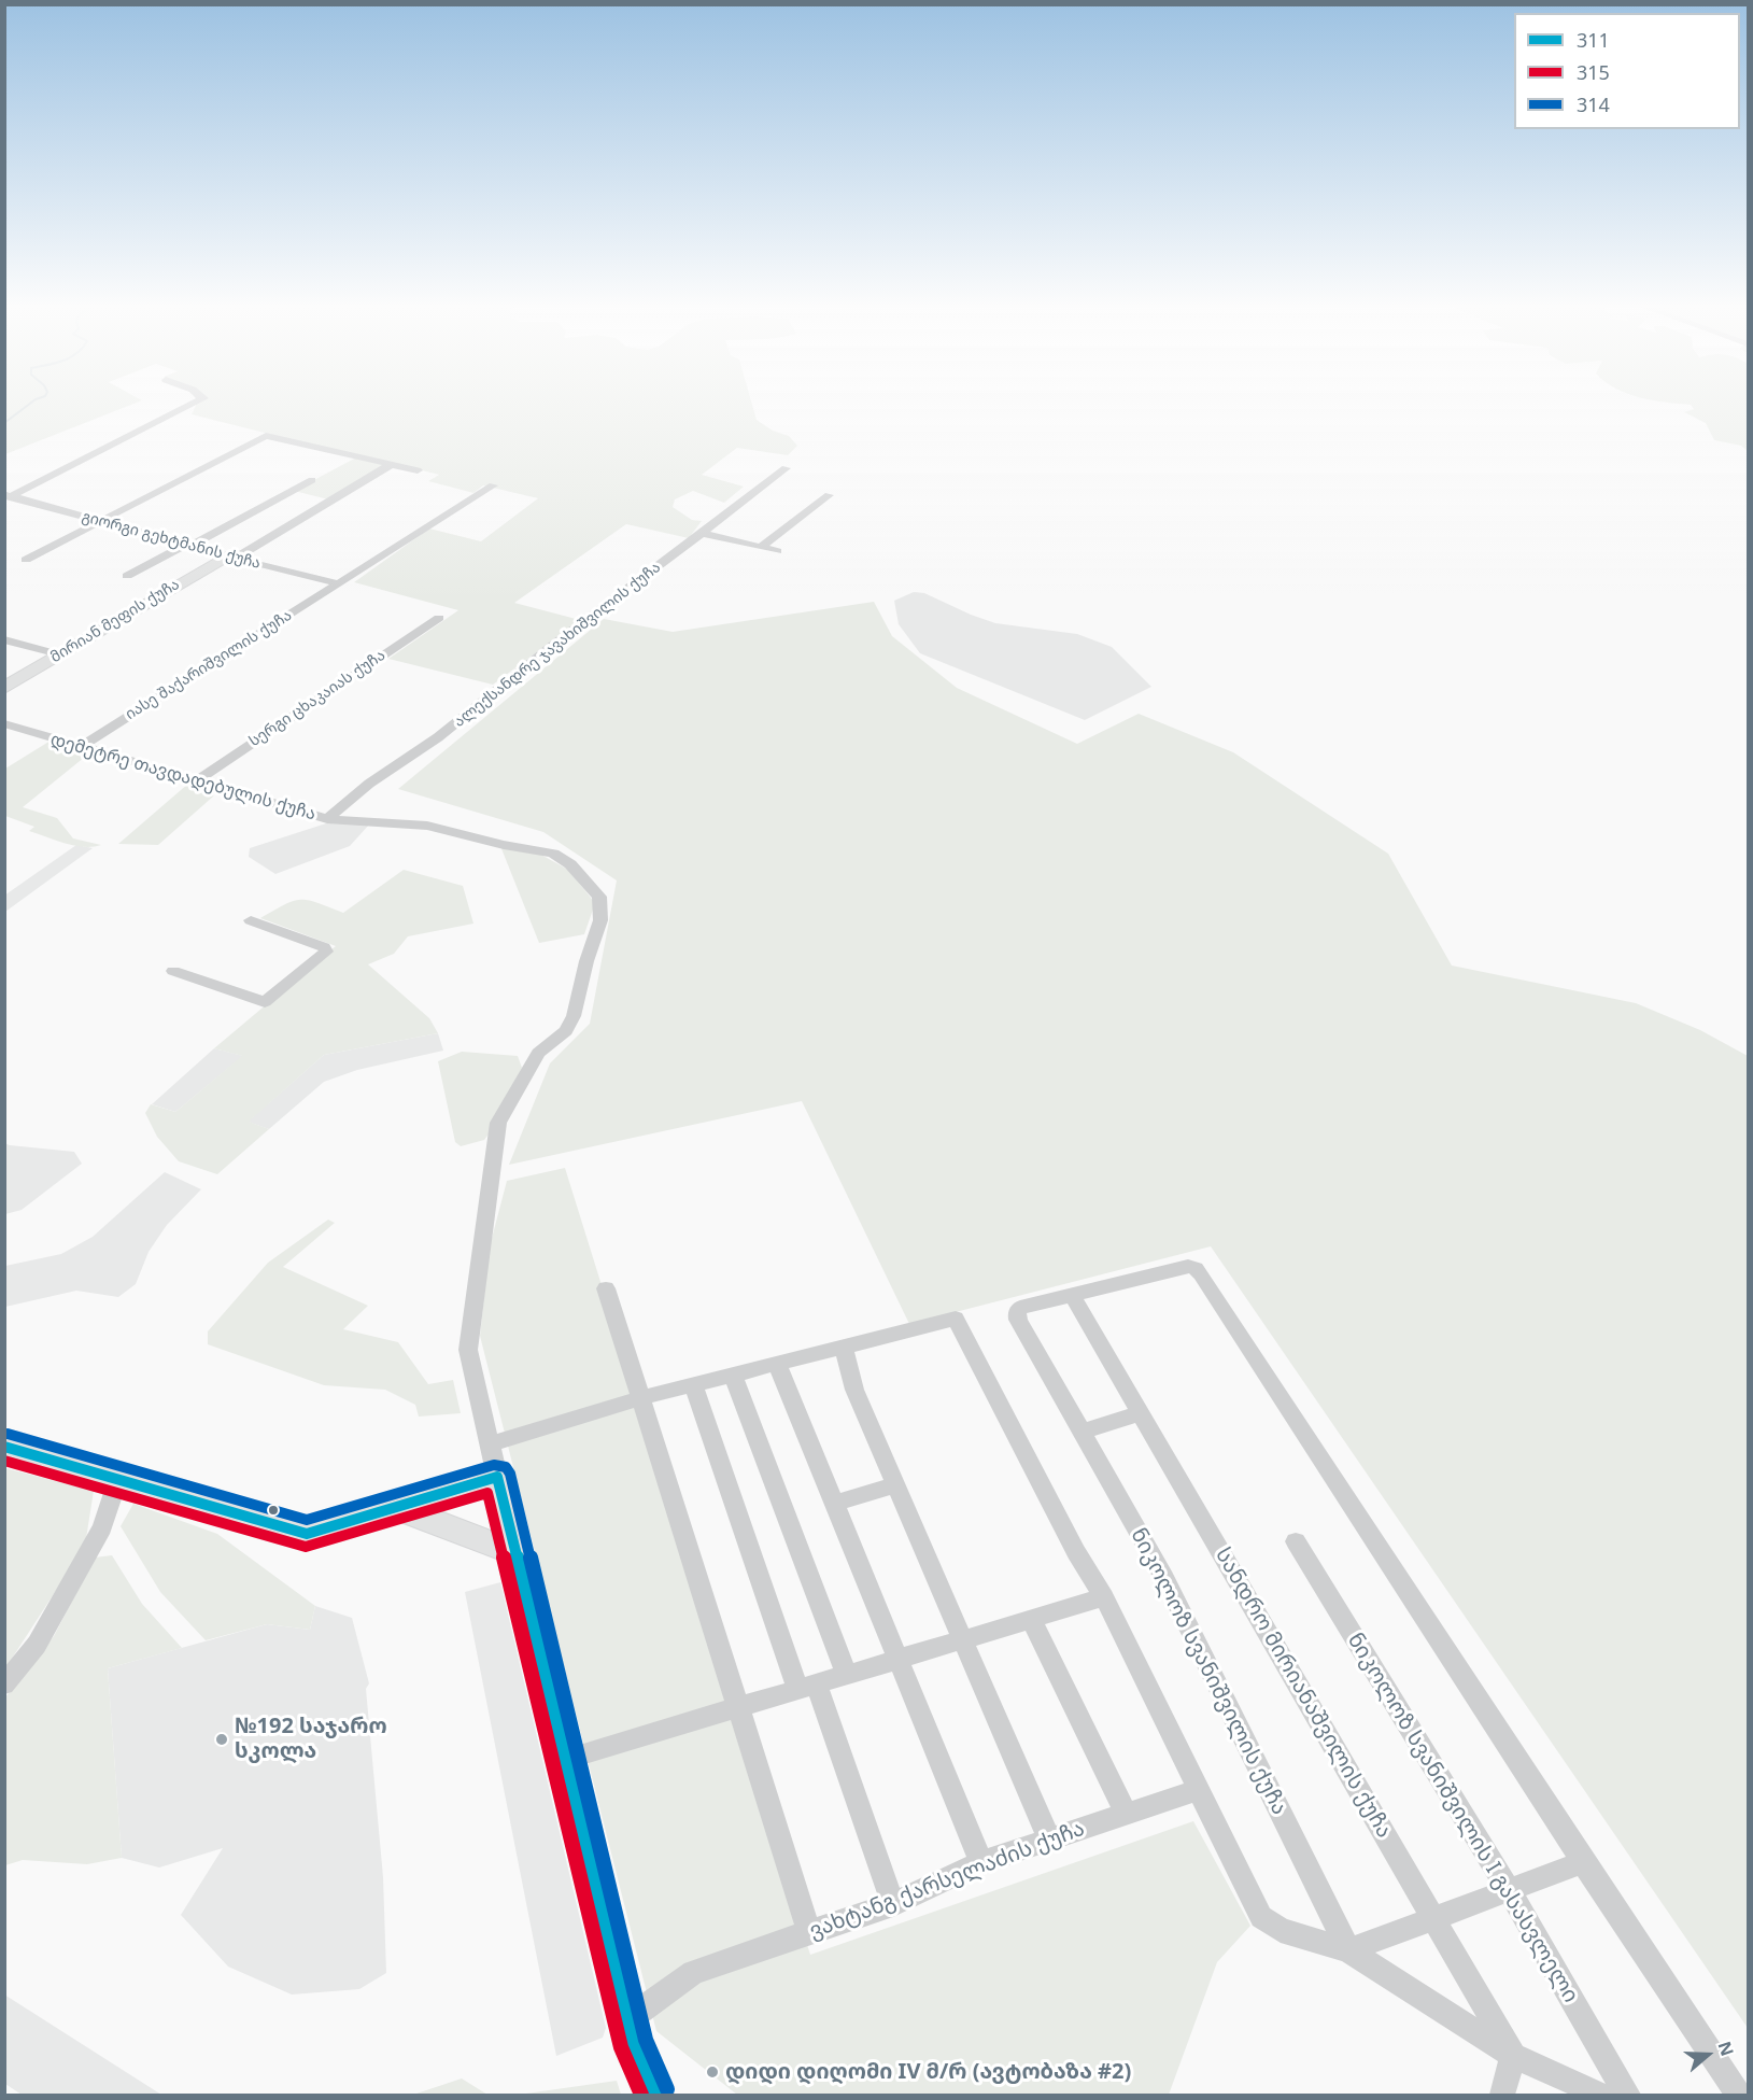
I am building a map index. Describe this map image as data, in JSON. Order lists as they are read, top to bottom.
{
  "streets": {
    "street": [
      "გიორგი გეხტმანის ქუჩა",
      "მირიან მეფის ქუჩა",
      "ალექსანდრე ჯავახიშვილის ქუჩა",
      "იასე შაქარიშვილის ქუჩა",
      "სერგი ცხაკაიას ქუჩა",
      "დემეტრე თავდადებულის ქუჩა",
      "ნიკოლოზ სვანიშვილის ქუჩა",
      "სანდრო მირიანაშვილის ქუჩა",
      "ნიკოლოზ სვანიშვილის I გასასვლელი",
      "ვახტანგ ქარსელაძის ქუჩა"
    ]
  },
  "crossings": [
    ["გიორგი გეხტმანის ქუჩა", "მირიან მეფის ქუჩა"],
    ["გიორგი გეხტმანის ქუჩა", "იასე შაქარიშვილის ქუჩა"],
    ["ალექსანდრე ჯავახიშვილის ქუჩა", "დემეტრე თავდადებულის ქუჩა"],
    ["იასე შაქარიშვილის ქუჩა", "დემეტრე თავდადებულის ქუჩა"],
    ["სერგი ცხაკაიას ქუჩა", "დემეტრე თავდადებულის ქუჩა"],
    ["დემეტრე თავდადებულის ქუჩა", "ვახტანგ ქარსელაძის ქუჩა"],
    ["ნიკოლოზ სვანიშვილის ქუჩა", "სანდრო მირიანაშვილის ქუჩა"]
  ],
  "places": ["№192 საჯარო სკოლა", "დიდი დიღომი IV მ/რ (ავტობაზა #2)"],
  "lines": ["transit line 314", "transit line 311", "transit line 315"],
  "legend": ["311", "315", "314"],
  "north": "right"
}
